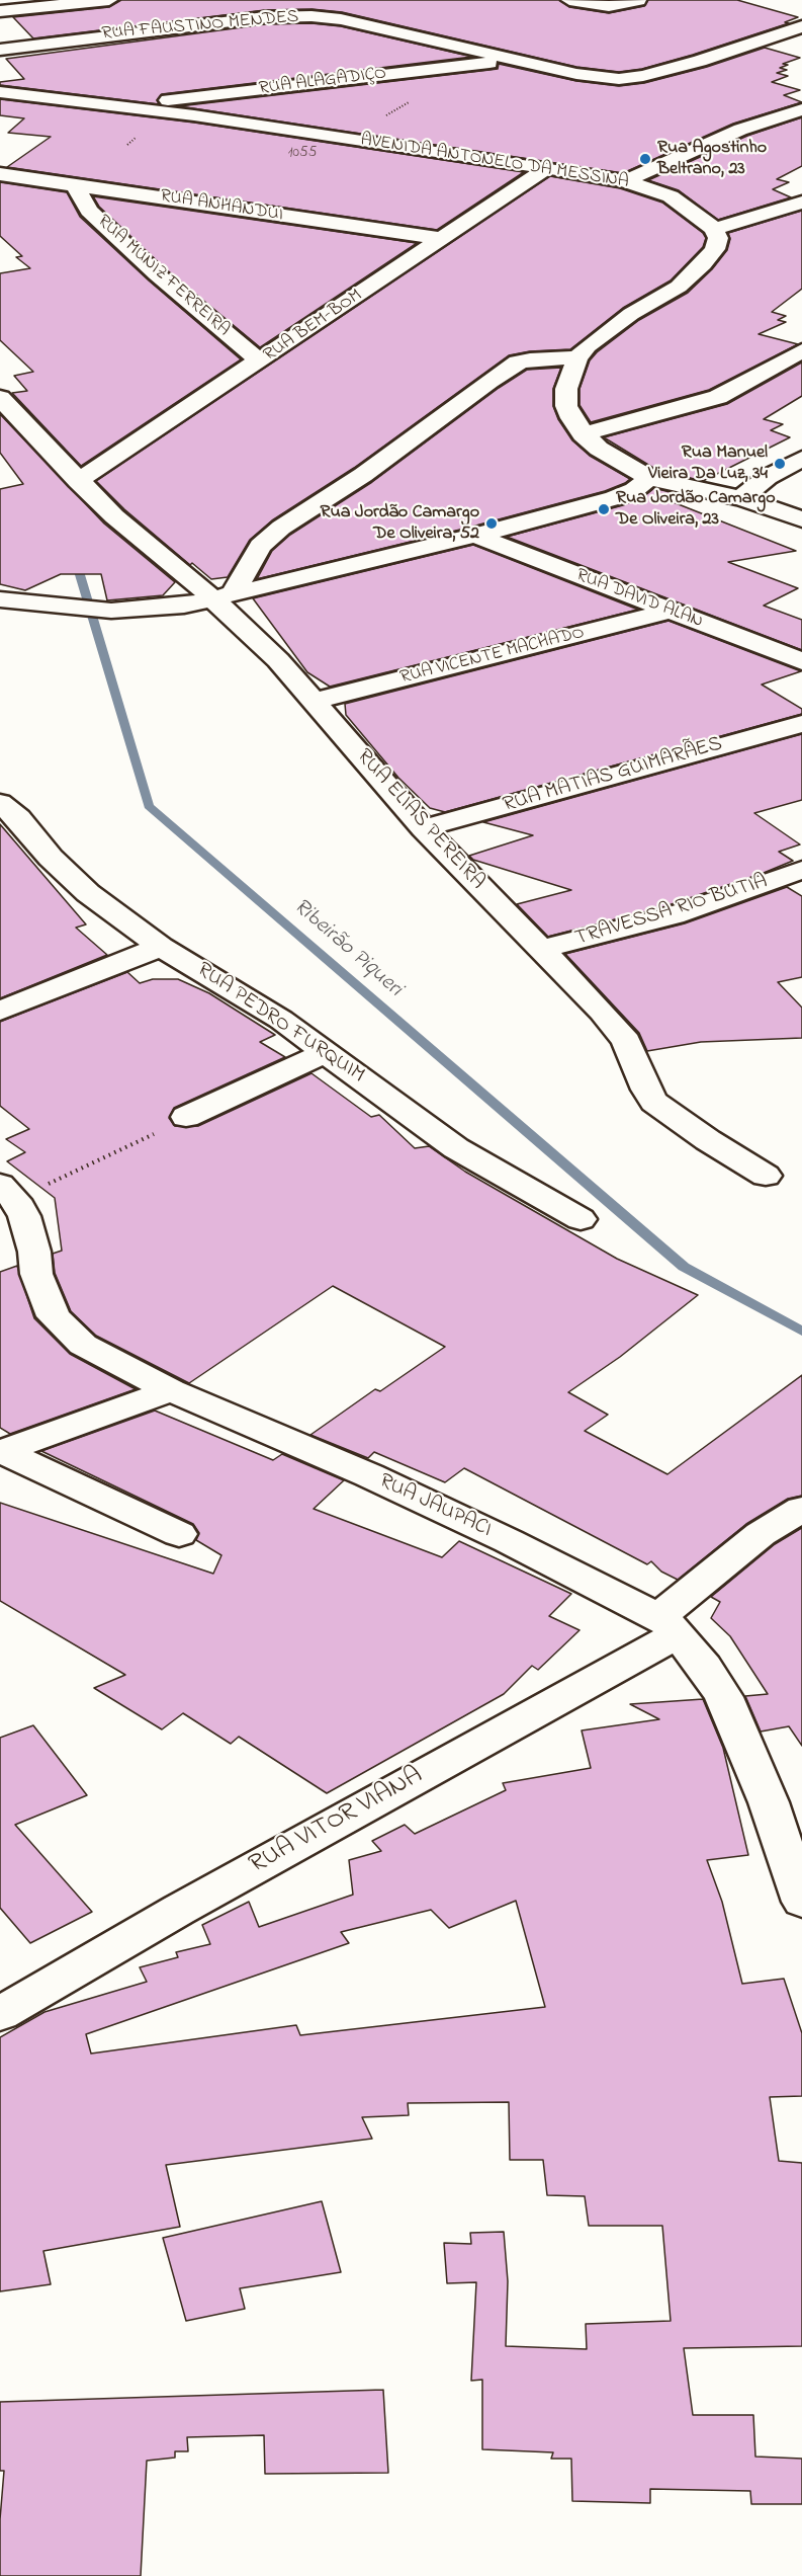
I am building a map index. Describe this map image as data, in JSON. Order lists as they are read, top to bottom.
{
  "streets": {
    "street": [
      "RUA FAUSTINO MENDES",
      "RUA ALAGADIÇO",
      "AVENIDA ANTONELO DA MESSINA",
      "RUA ANHANDUI",
      "RUA MUNIZ FERREIRA",
      "RUA BEM-BOM",
      "RUA DAVID ALAN",
      "RUA VICENTE MACHADO",
      "RUA MATIAS GUIMARÃES",
      "RUA ELIAS PEREIRA",
      "TRAVESSA RIO BUTIA",
      "RUA PEDRO FURQUIM",
      "RUA JAUPACI",
      "RUA VITOR VIANA"
    ]
  },
  "crossings": [
    ["RUA FAUSTINO MENDES", "RUA ALAGADIÇO"],
    ["RUA ALAGADIÇO", "AVENIDA ANTONELO DA MESSINA"],
    ["AVENIDA ANTONELO DA MESSINA", "RUA BEM-BOM"],
    ["RUA ANHANDUI", "RUA MUNIZ FERREIRA"],
    ["RUA ANHANDUI", "RUA BEM-BOM"],
    ["RUA MUNIZ FERREIRA", "RUA BEM-BOM"],
    ["RUA BEM-BOM", "RUA ELIAS PEREIRA"],
    ["RUA DAVID ALAN", "RUA VICENTE MACHADO"],
    ["RUA VICENTE MACHADO", "RUA ELIAS PEREIRA"],
    ["RUA MATIAS GUIMARÃES", "RUA ELIAS PEREIRA"],
    ["RUA ELIAS PEREIRA", "TRAVESSA RIO BUTIA"],
    ["RUA JAUPACI", "RUA VITOR VIANA"]
  ],
  "water": ["Ribeirão Piqueri"],
  "places": [
    "Rua Agostinho Beltrano, 23",
    "Rua Manuel Vieira Da Luz, 34",
    "Rua Jordão Camargo De Oliveira, 23",
    "Rua Jordão Camargo De Oliveira, 52"
  ],
  "house_numbers": ["1055"]
}
